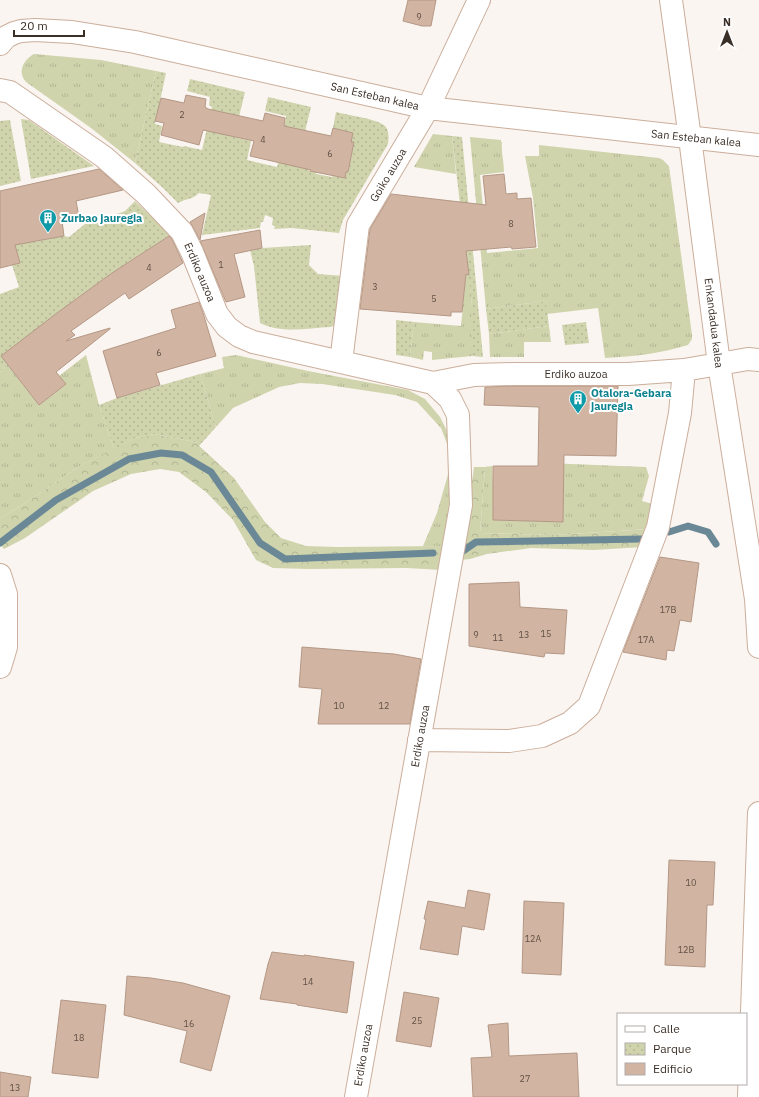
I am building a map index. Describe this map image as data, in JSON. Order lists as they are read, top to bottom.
{
  "streets": {
    "street": [
      "San Esteban kalea",
      "Goiko auzoa",
      "Erdiko auzoa",
      "Enkandadua kalea"
    ]
  },
  "crossings": [
    ["San Esteban kalea", "Goiko auzoa"],
    ["San Esteban kalea", "Enkandadua kalea"],
    ["Goiko auzoa", "Erdiko auzoa"],
    ["Erdiko auzoa", "Enkandadua kalea"]
  ],
  "places": {
    "building": ["Zurbao jauregia", "Otalora-Gebara jauregia"]
  },
  "house_numbers": [
    "9",
    "2",
    "4",
    "6",
    "8",
    "1",
    "4",
    "3",
    "5",
    "6",
    "17B",
    "15",
    "9",
    "13",
    "11",
    "17A",
    "10",
    "12",
    "10",
    "12A",
    "12B",
    "14",
    "25",
    "16",
    "18",
    "27",
    "13"
  ],
  "legend": ["Calle", "Parque", "Edificio"],
  "scale_bar": "20 m",
  "north": "top"
}
